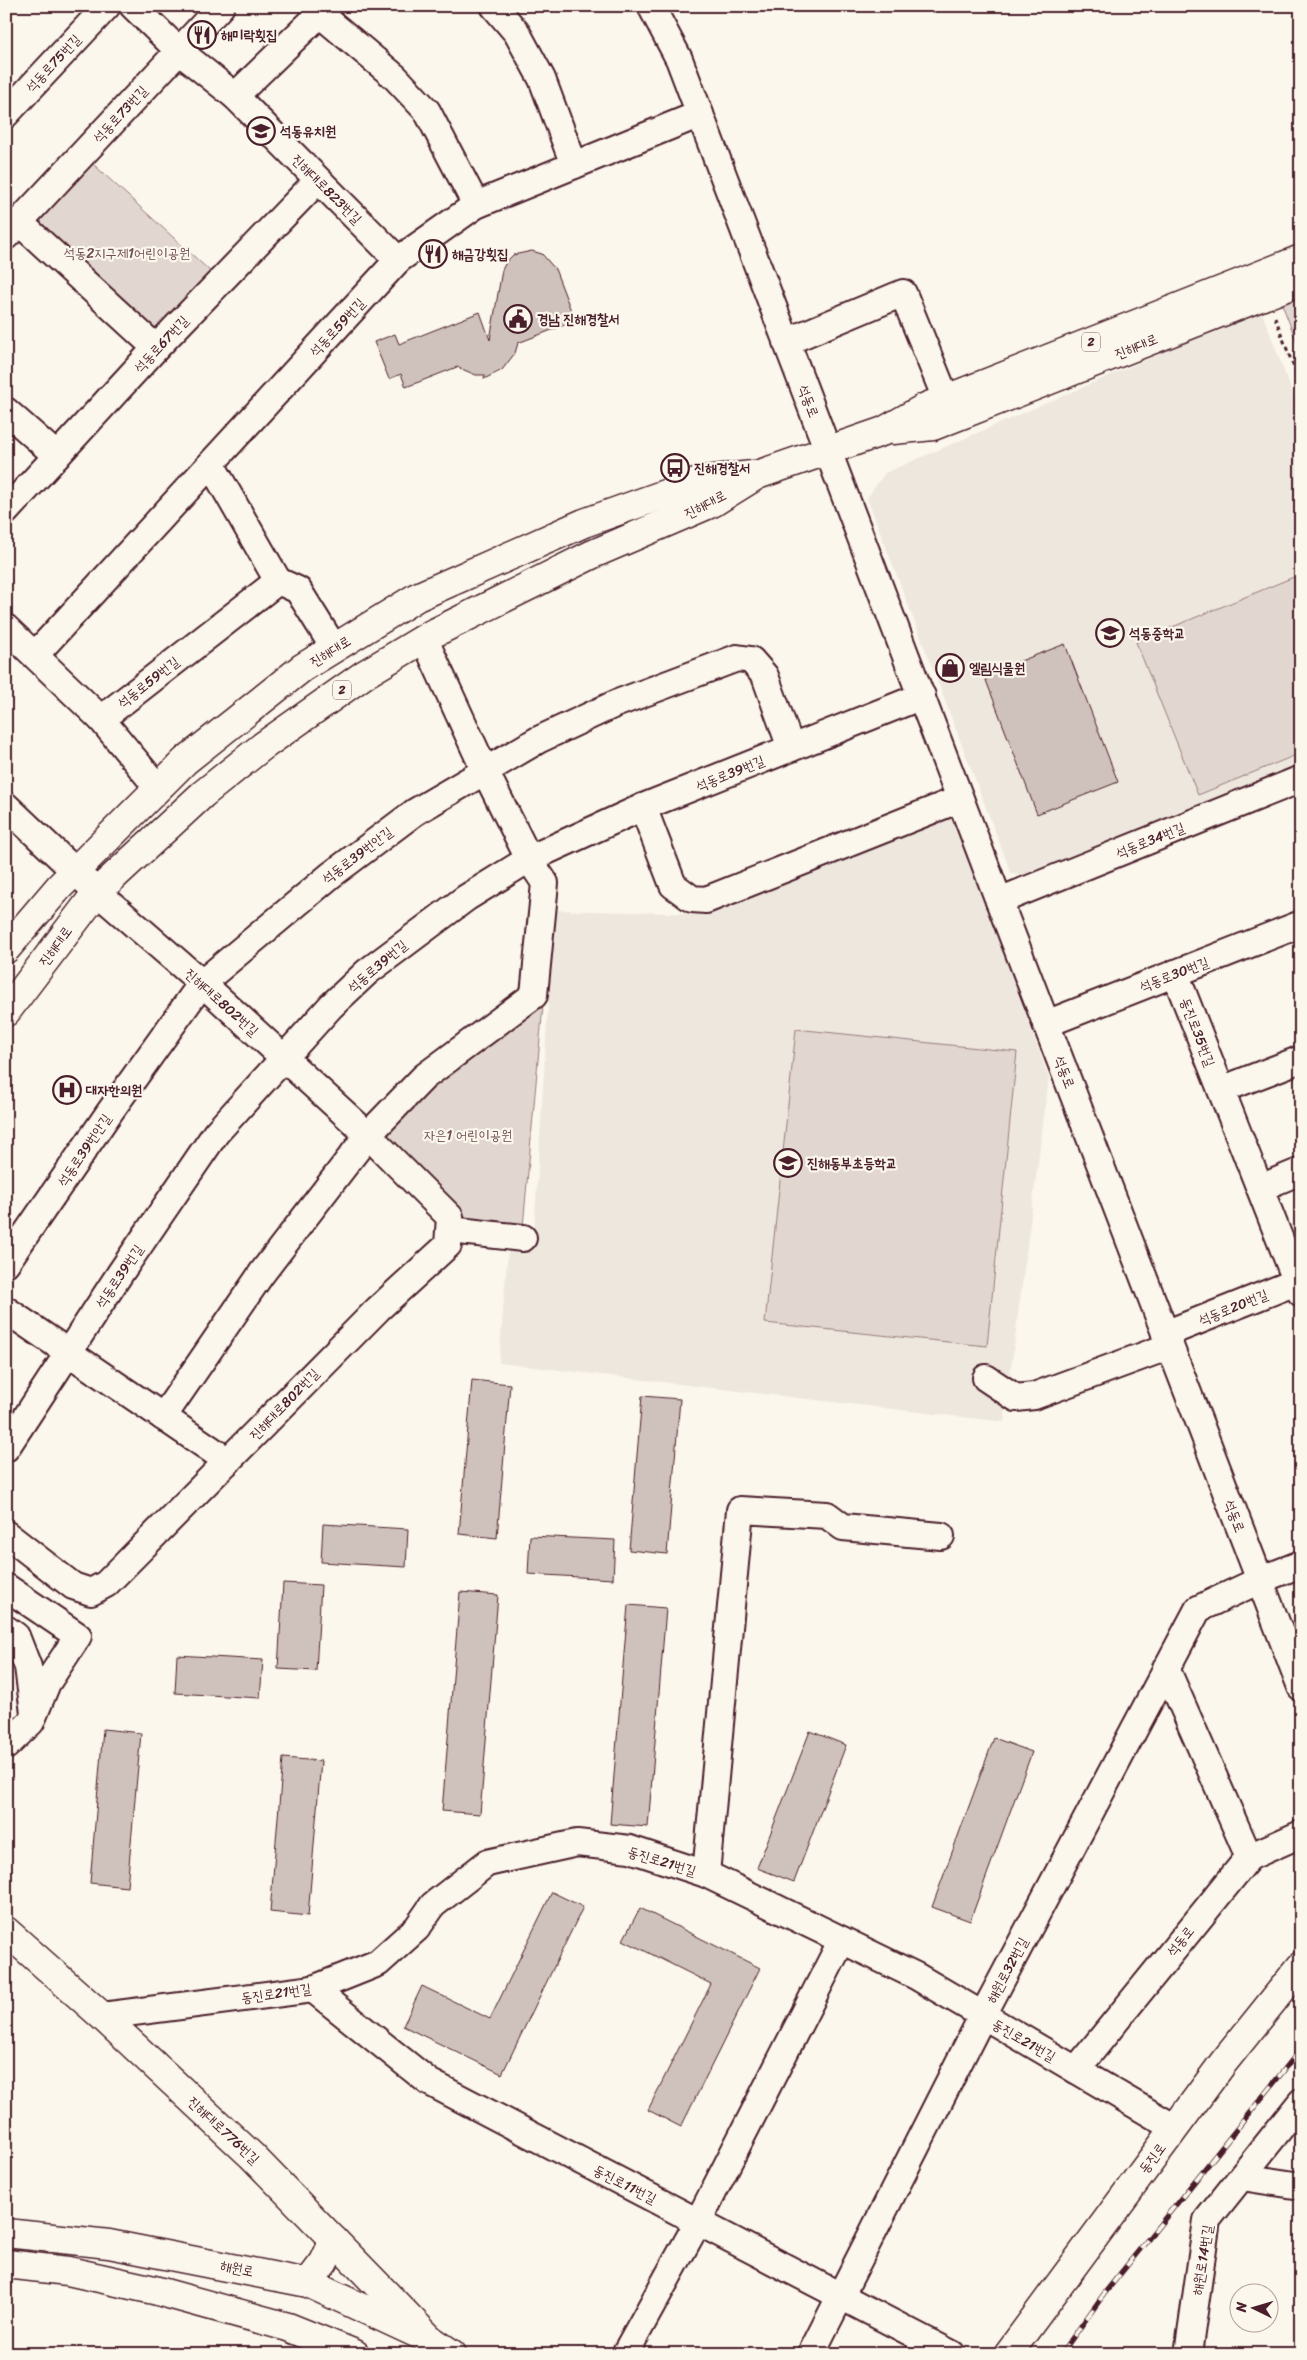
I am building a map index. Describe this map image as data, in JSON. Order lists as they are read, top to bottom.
{
  "streets": {
    "main road": [
      "2",
      "진해대로",
      "진해대로776번길",
      "동진로",
      "해원로"
    ],
    "street": [
      "석동로75번길",
      "석동로73번길",
      "진해대로823번길",
      "석동로59번길",
      "석동로67번길",
      "석동로",
      "석동로39번길",
      "석동로34번길",
      "석동로39번안길",
      "석동로30번길",
      "진해대로802번길",
      "동진로35번길",
      "석동로20번길",
      "동진로21번길",
      "해원로32번길",
      "동진로11번길",
      "해원로14번길"
    ]
  },
  "crossings": [
    ["석동로73번길", "진해대로823번길"],
    ["석동로73번길", "석동로67번길"],
    ["진해대로823번길", "석동로59번길"],
    ["진해대로823번길", "석동로67번길"],
    ["석동로59번길", "석동로"],
    ["2", "진해대로"],
    ["2", "석동로"],
    ["진해대로", "진해대로802번길"],
    ["석동로", "석동로39번길"],
    ["석동로", "석동로34번길"],
    ["석동로", "석동로30번길"],
    ["석동로", "석동로20번길"],
    ["석동로", "동진로21번길"],
    ["석동로", "해원로32번길"],
    ["석동로39번길", "석동로39번안길"],
    ["석동로39번길", "진해대로802번길"],
    ["석동로39번안길", "진해대로802번길"],
    ["석동로30번길", "동진로35번길"],
    ["동진로35번길", "석동로20번길"],
    ["동진로21번길", "해원로32번길"],
    ["동진로21번길", "진해대로776번길"],
    ["동진로21번길", "동진로"],
    ["동진로21번길", "동진로11번길"],
    ["해원로32번길", "동진로11번길"],
    ["진해대로776번길", "해원로"]
  ],
  "parks": ["석동2지구제1어린이공원", "자은1 어린이공원"],
  "places": {
    "restaurant": ["해미락횟집", "해금강횟집"],
    "school or university": ["석동유치원", "석동중학교", "진해동부초등학교"],
    "public building": ["경남 진해경찰서"],
    "bus stop": ["진해경찰서"],
    "shop": ["엘림식물원"],
    "hospital": ["대자한의원"]
  },
  "north": "left"
}
